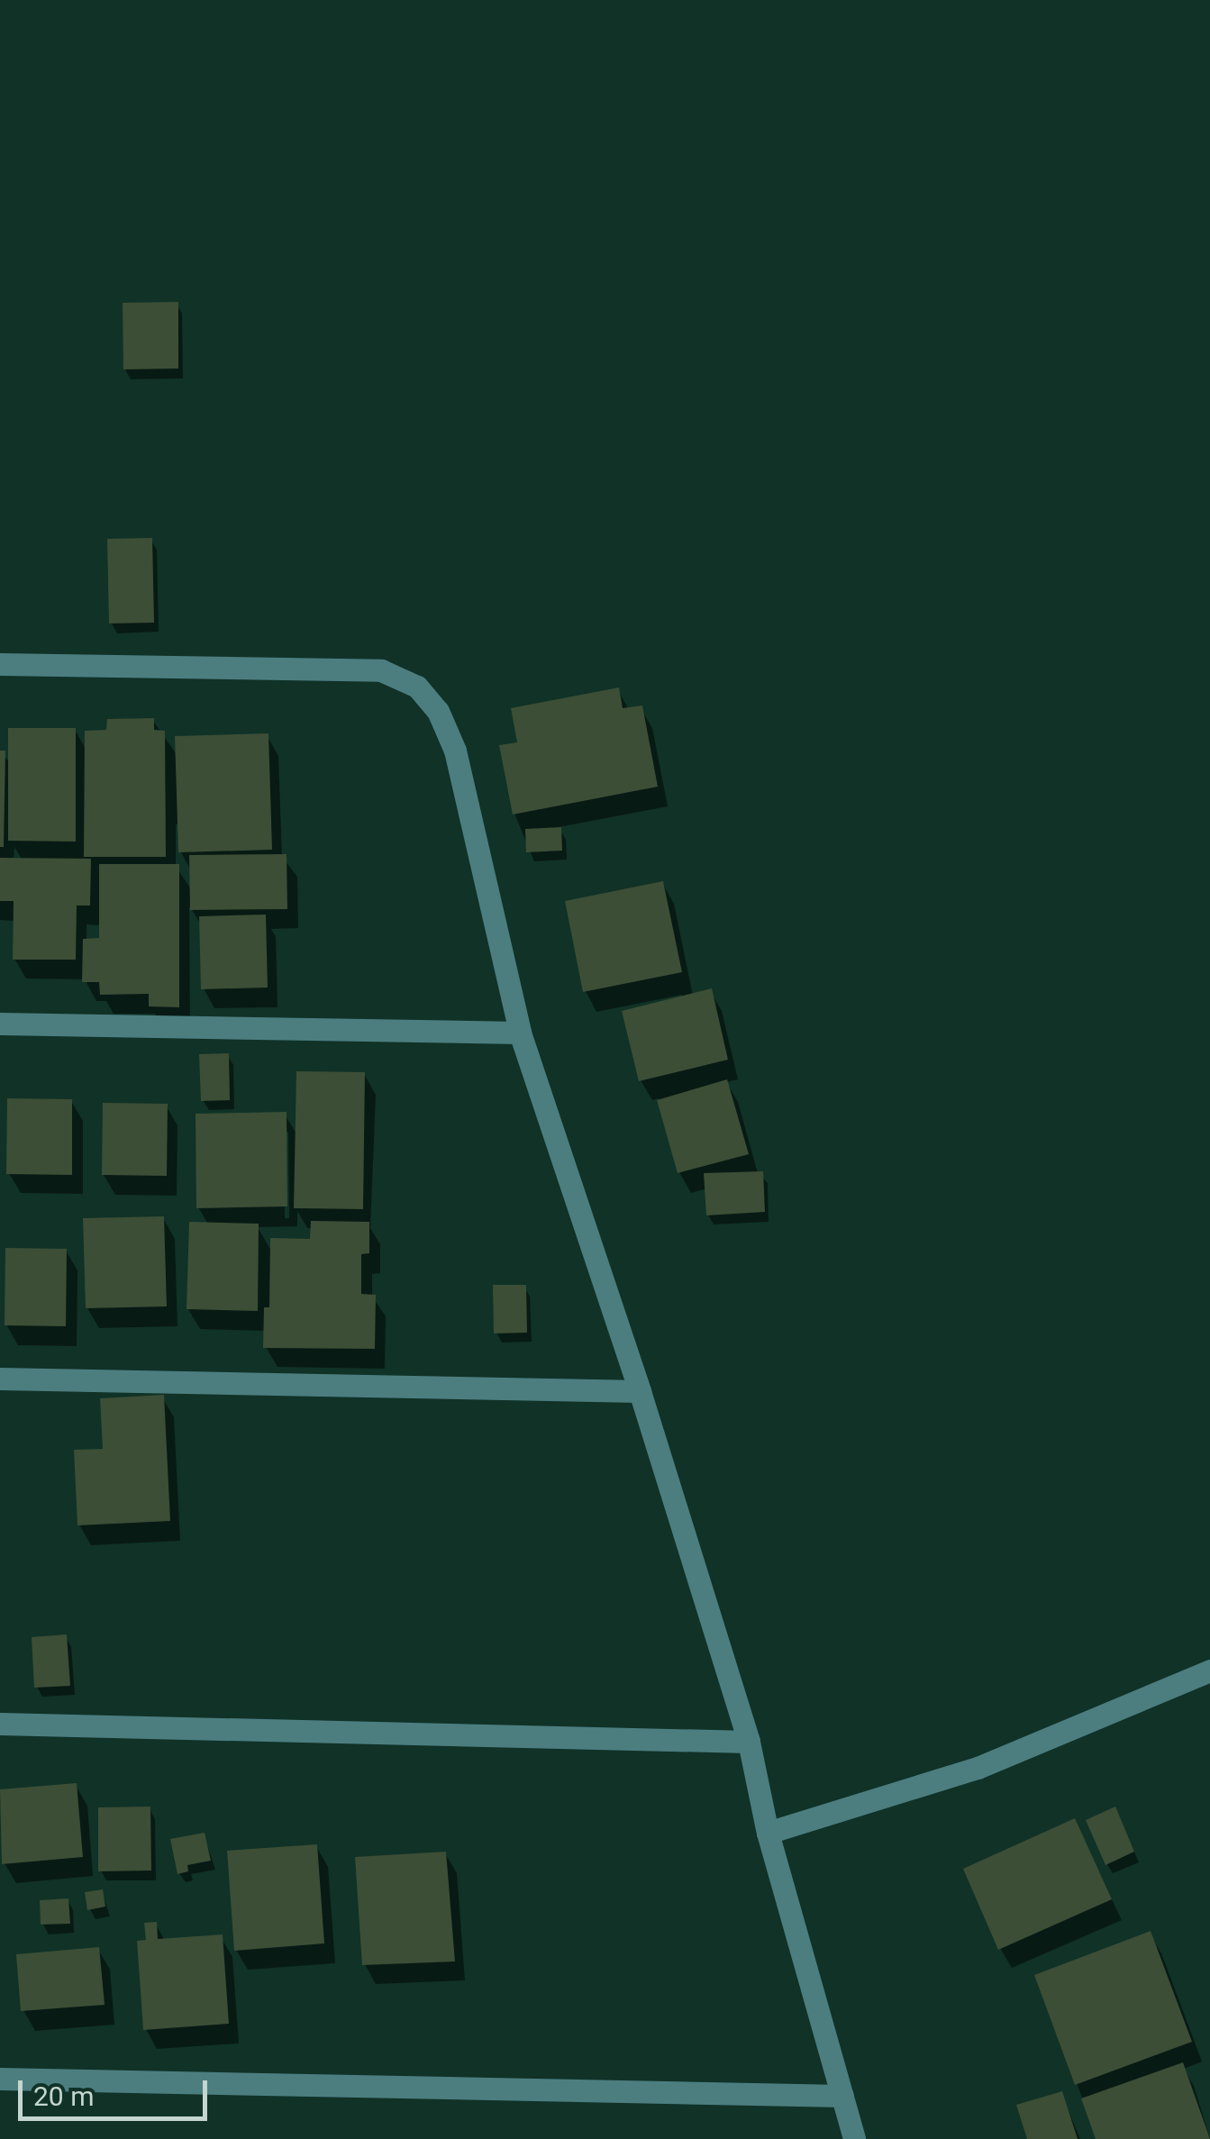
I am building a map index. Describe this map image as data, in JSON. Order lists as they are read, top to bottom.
{
  "scale_bar": "20 m"
}
